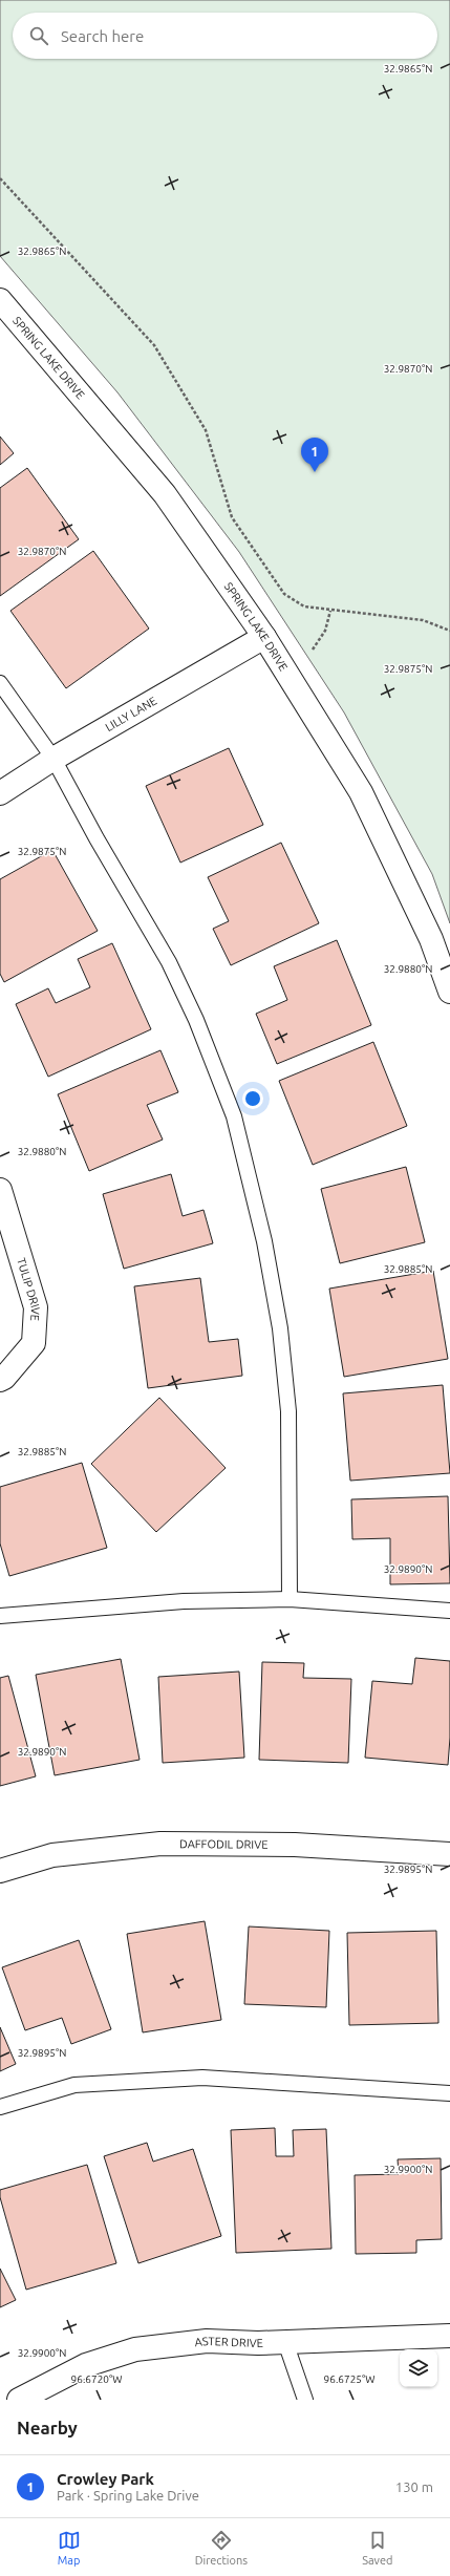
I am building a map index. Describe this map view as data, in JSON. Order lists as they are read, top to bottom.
{
  "streets": {
    "street": [
      "SPRING LAKE DRIVE",
      "LILLY LANE",
      "TULIP DRIVE",
      "DAFFODIL DRIVE",
      "ASTER DRIVE"
    ]
  },
  "crossings": [
    ["SPRING LAKE DRIVE", "LILLY LANE"]
  ],
  "page": {
    "search": "Search here",
    "pins": "1",
    "heading": "Nearby",
    "list": [
      {
        "mark": "1",
        "name": "Crowley Park",
        "note": "Park · Spring Lake Drive",
        "value": "130 m"
      }
    ],
    "nav": ["Map", "Directions", "Saved"]
  },
  "coordinates": [
    "32.9865°N",
    "32.9870°N",
    "32.9875°N",
    "32.9880°N",
    "32.9885°N",
    "32.9890°N",
    "32.9895°N",
    "32.9900°N",
    "96.6720°W",
    "96.6725°W"
  ]
}
